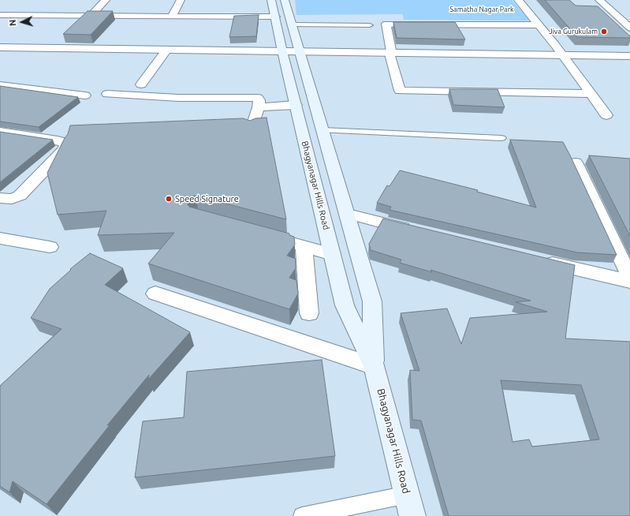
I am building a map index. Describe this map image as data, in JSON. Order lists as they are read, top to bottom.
{
  "streets": {
    "main road": ["Bhagyanagar Hills Road"]
  },
  "parks": ["Samatha Nagar Park"],
  "places": ["Jiva Gurukulam", "Speed Signature"],
  "north": "left"
}
